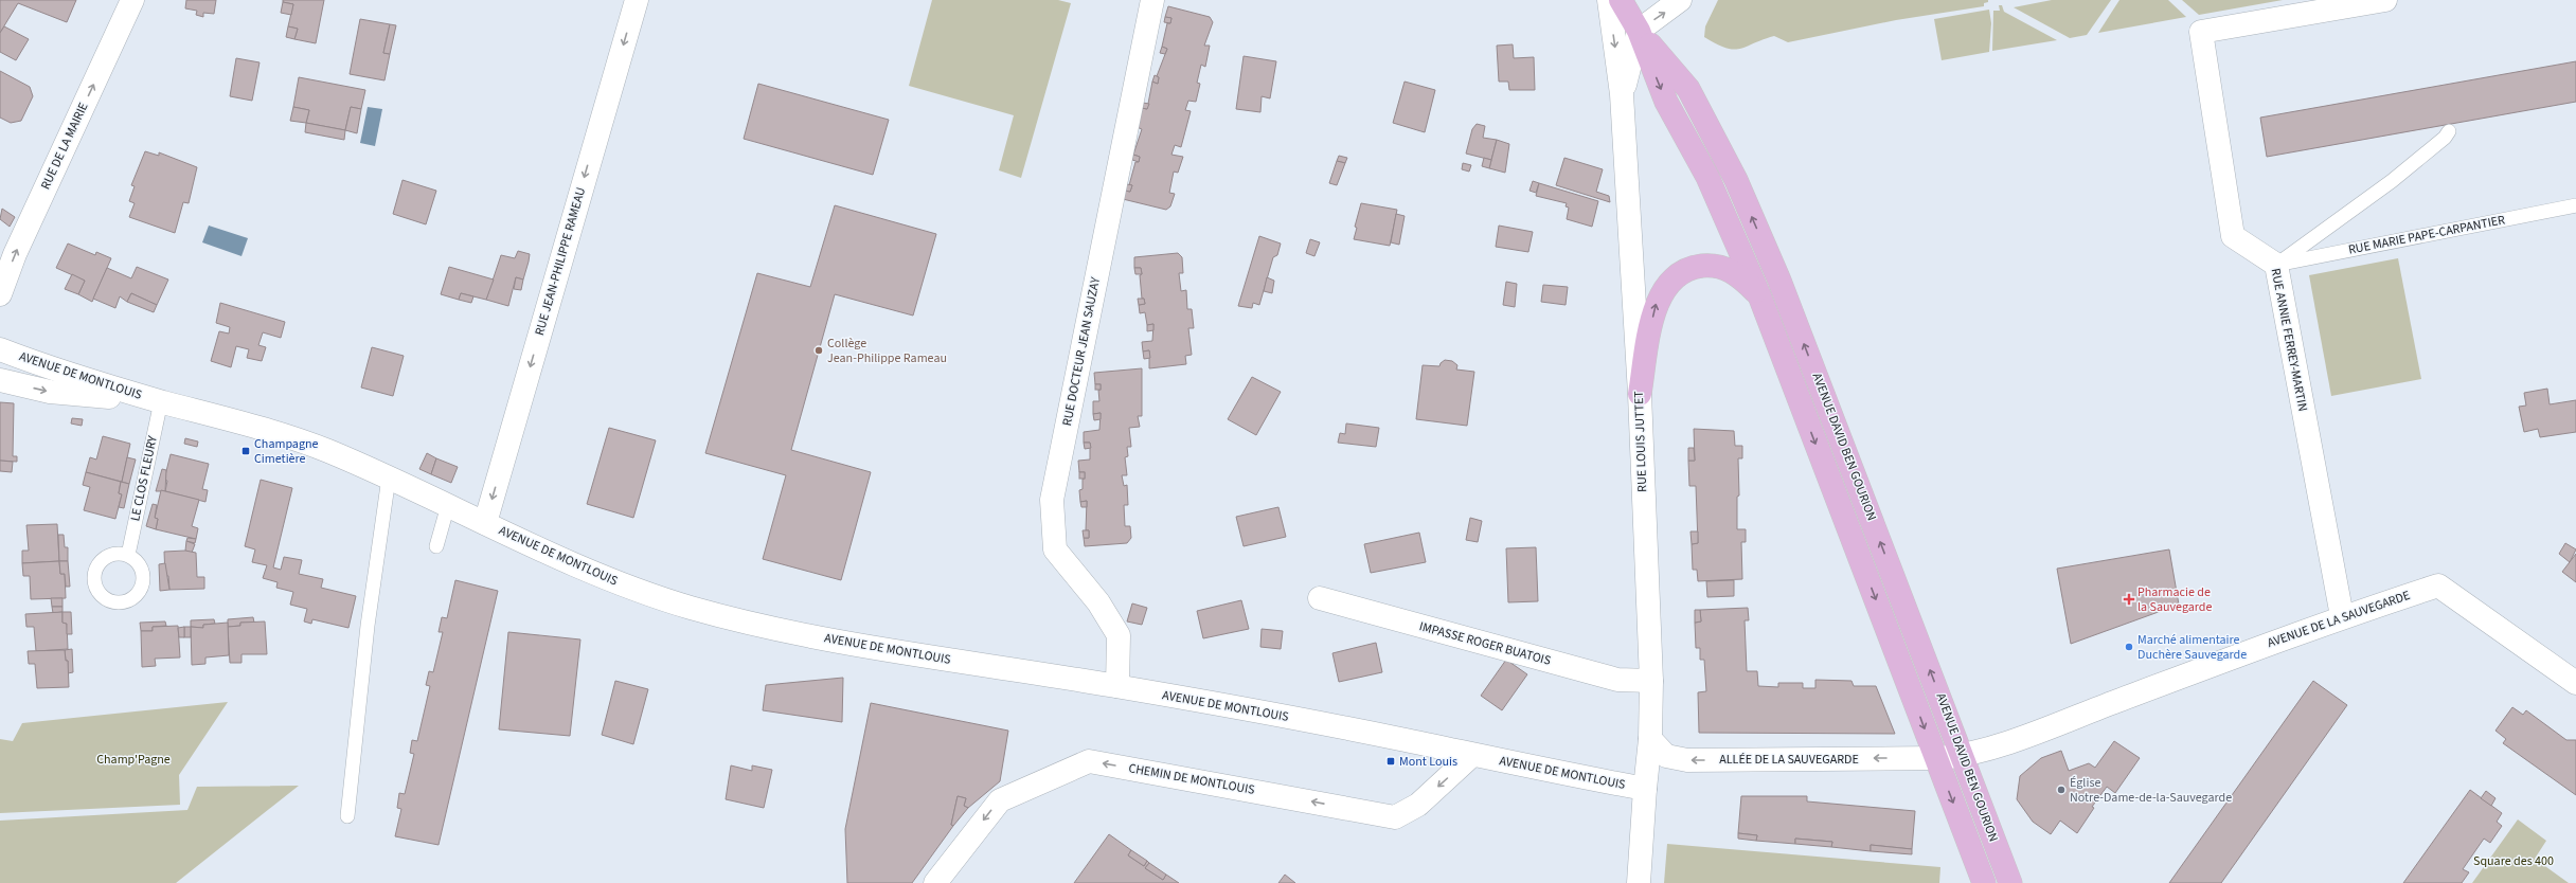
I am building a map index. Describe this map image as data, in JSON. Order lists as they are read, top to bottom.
{
  "streets": {
    "main road": ["AVENUE DAVID BEN GOURION"],
    "street": [
      "RUE DE LA MAIRIE",
      "RUE JEAN-PHILIPPE RAMEAU",
      "RUE ANNIE FERREY-MARTIN",
      "RUE DOCTEUR JEAN SAUZAY",
      "AVENUE DE MONTLOUIS",
      "RUE LOUIS JUTTET",
      "AVENUE DE LA SAUVEGARDE",
      "IMPASSE ROGER BUATOIS",
      "ALLÉE DE LA SAUVEGARDE",
      "CHEMIN DE MONTLOUIS"
    ],
    "lane": ["RUE MARIE PAPE-CARPANTIER", "LE CLOS FLEURY"]
  },
  "crossings": [
    ["RUE MARIE PAPE-CARPANTIER", "RUE ANNIE FERREY-MARTIN"],
    ["RUE JEAN-PHILIPPE RAMEAU", "AVENUE DE MONTLOUIS"],
    ["RUE ANNIE FERREY-MARTIN", "AVENUE DE LA SAUVEGARDE"],
    ["RUE DOCTEUR JEAN SAUZAY", "AVENUE DE MONTLOUIS"],
    ["AVENUE DE MONTLOUIS", "RUE LOUIS JUTTET"],
    ["AVENUE DE MONTLOUIS", "LE CLOS FLEURY"],
    ["AVENUE DE MONTLOUIS", "CHEMIN DE MONTLOUIS"],
    ["RUE LOUIS JUTTET", "AVENUE DAVID BEN GOURION"],
    ["RUE LOUIS JUTTET", "IMPASSE ROGER BUATOIS"],
    ["RUE LOUIS JUTTET", "ALLÉE DE LA SAUVEGARDE"],
    ["AVENUE DAVID BEN GOURION", "AVENUE DE LA SAUVEGARDE"],
    ["AVENUE DAVID BEN GOURION", "ALLÉE DE LA SAUVEGARDE"],
    ["AVENUE DE LA SAUVEGARDE", "ALLÉE DE LA SAUVEGARDE"]
  ],
  "one_way": [
    "RUE DE LA MAIRIE",
    "RUE JEAN-PHILIPPE RAMEAU",
    "ALLÉE DE LA SAUVEGARDE",
    "CHEMIN DE MONTLOUIS"
  ],
  "parks": ["Champ'Pagne", "Square des 400"],
  "places": {
    "other": ["Collège Jean-Philippe Rameau", "Marché alimentaire Duchère Sauvegarde", "Église Notre-Dame-de-la-Sauvegarde"],
    "transit": ["Champagne Cimetière", "Mont Louis"],
    "health": ["Pharmacie de la Sauvegarde"]
  }
}
